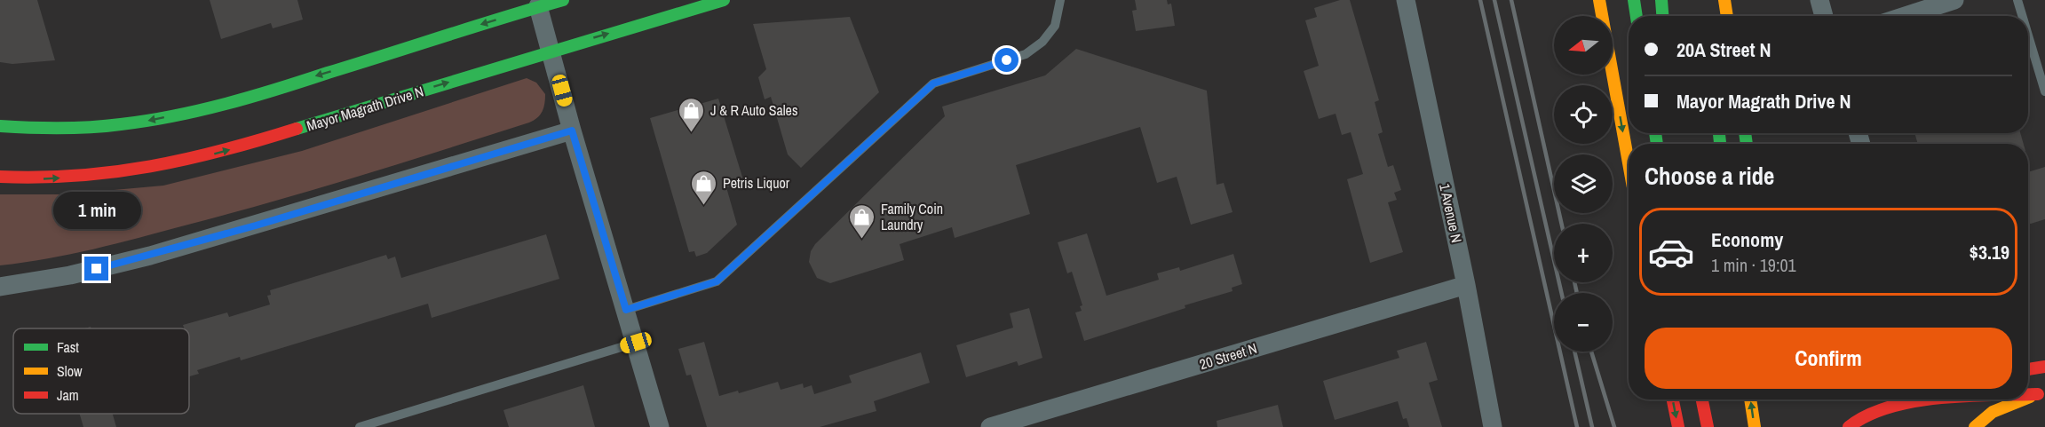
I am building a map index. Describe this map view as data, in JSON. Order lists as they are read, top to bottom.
{
  "streets": {
    "main road": ["Mayor Magrath Drive N"],
    "street": ["1 Avenue N", "20 Street N"]
  },
  "crossings": [
    ["1 Avenue N", "20 Street N"]
  ],
  "places": {
    "shop": ["J & R Auto Sales", "Petris Liquor", "Family Coin Laundry"]
  },
  "legend": ["Fast", "Slow", "Jam"],
  "north": "left",
  "page": {
    "map_buttons": ["+", "−"],
    "banner": ["20A Street N", "Mayor Magrath Drive N"],
    "heading": "Choose a ride",
    "bubble": "1 min",
    "list": [
      {
        "name": "Economy",
        "note": "1 min · 19:01",
        "value": "$3.19"
      }
    ],
    "buttons": "Confirm"
  }
}
